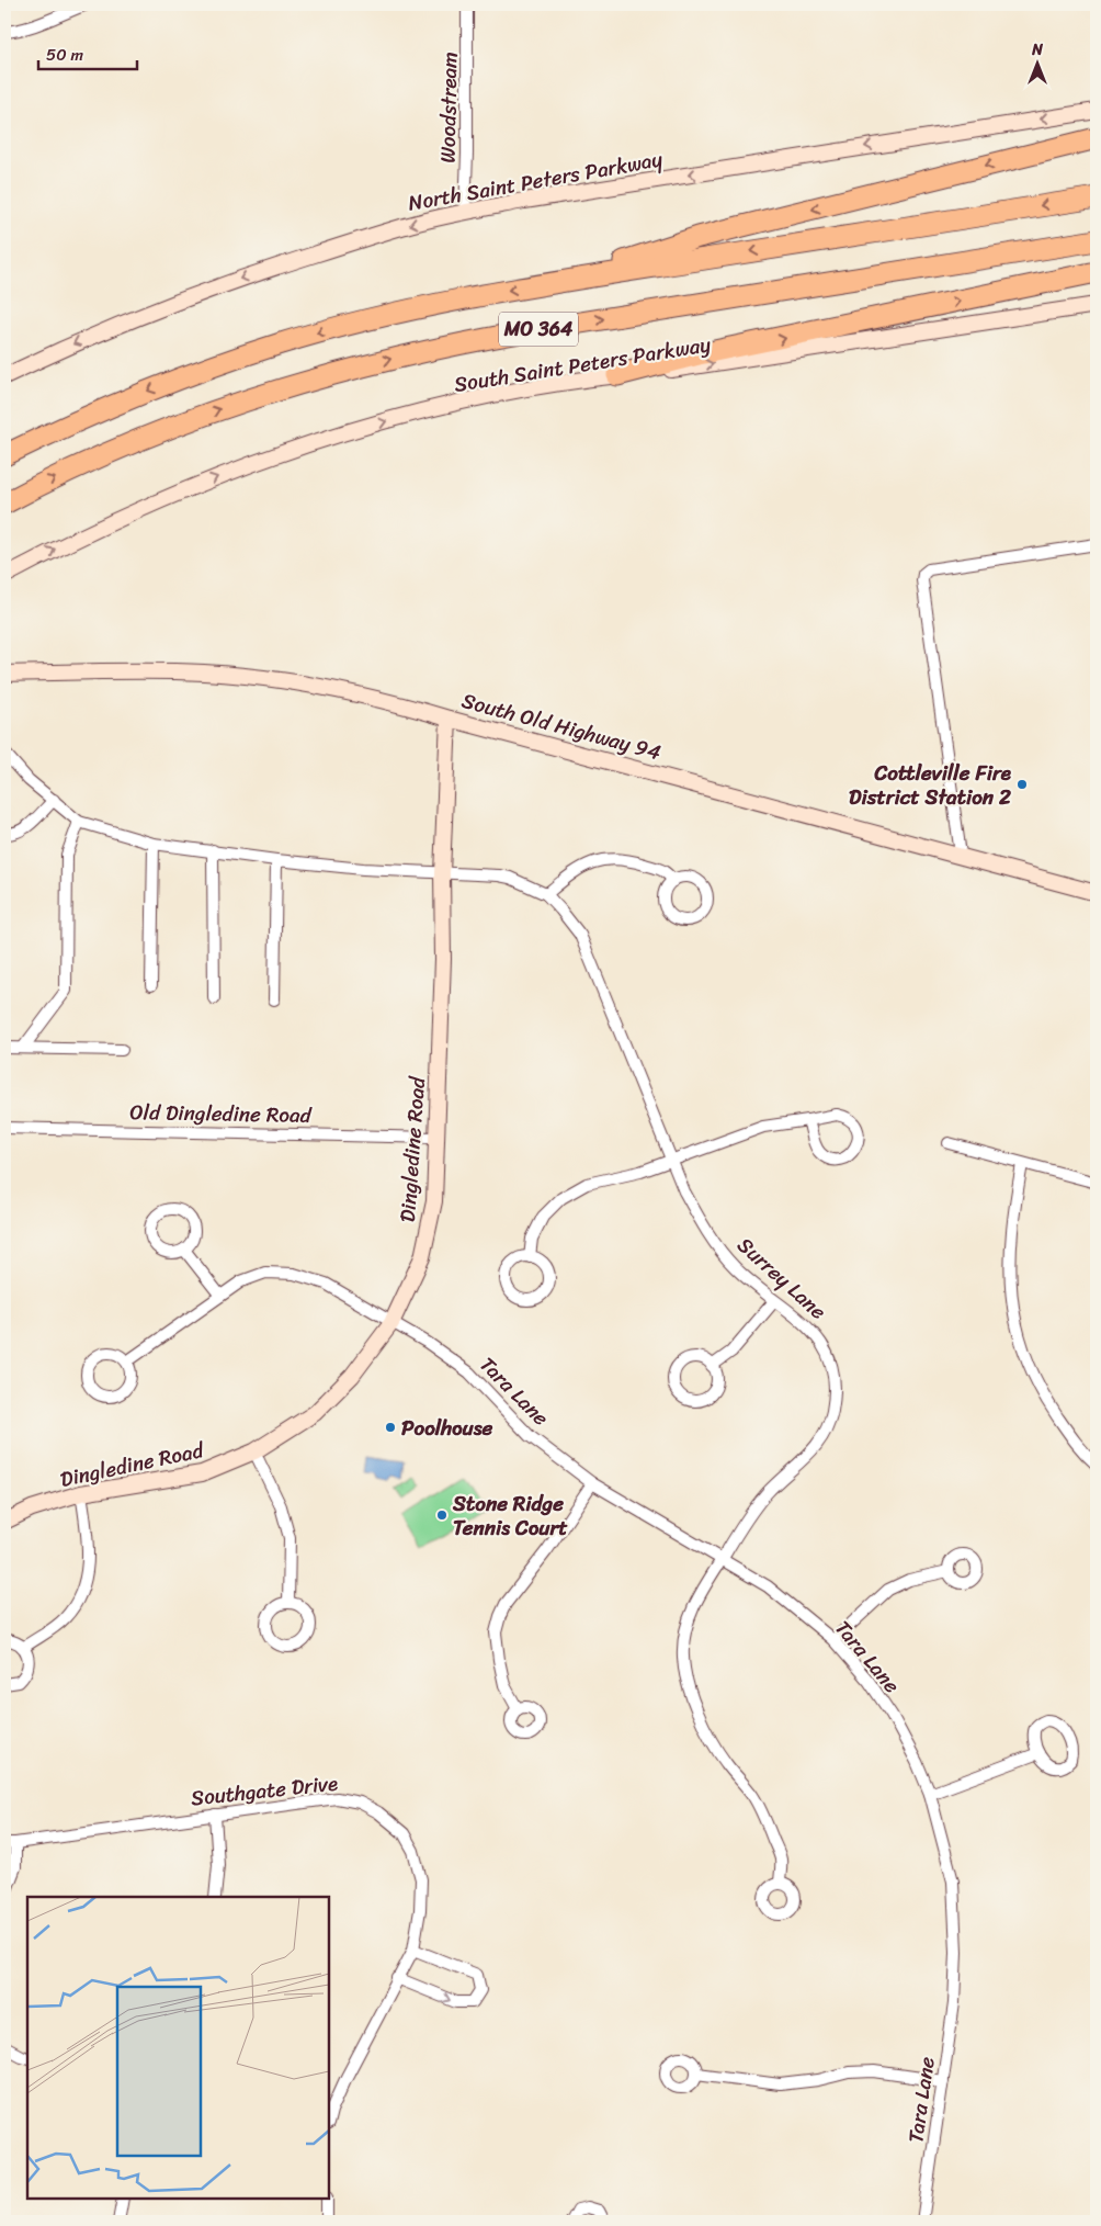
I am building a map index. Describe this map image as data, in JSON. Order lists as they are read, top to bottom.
{
  "streets": {
    "highway": ["MO 364"],
    "main road": [
      "North Saint Peters Parkway",
      "South Saint Peters Parkway",
      "South Old Highway 94",
      "Dingledine Road"
    ],
    "street": [
      "Woodstream",
      "Old Dingledine Road",
      "Surrey Lane",
      "Tara Lane",
      "Southgate Drive"
    ]
  },
  "crossings": [
    ["Woodstream", "North Saint Peters Parkway"],
    ["South Old Highway 94", "Dingledine Road"],
    ["Old Dingledine Road", "Dingledine Road"],
    ["Dingledine Road", "Tara Lane"],
    ["Surrey Lane", "Tara Lane"]
  ],
  "one_way": ["North Saint Peters Parkway", "South Saint Peters Parkway"],
  "places": ["Cottleville Fire District Station 2", "Poolhouse", "Stone Ridge Tennis Court"],
  "scale_bar": "50 m",
  "north": "top"
}
